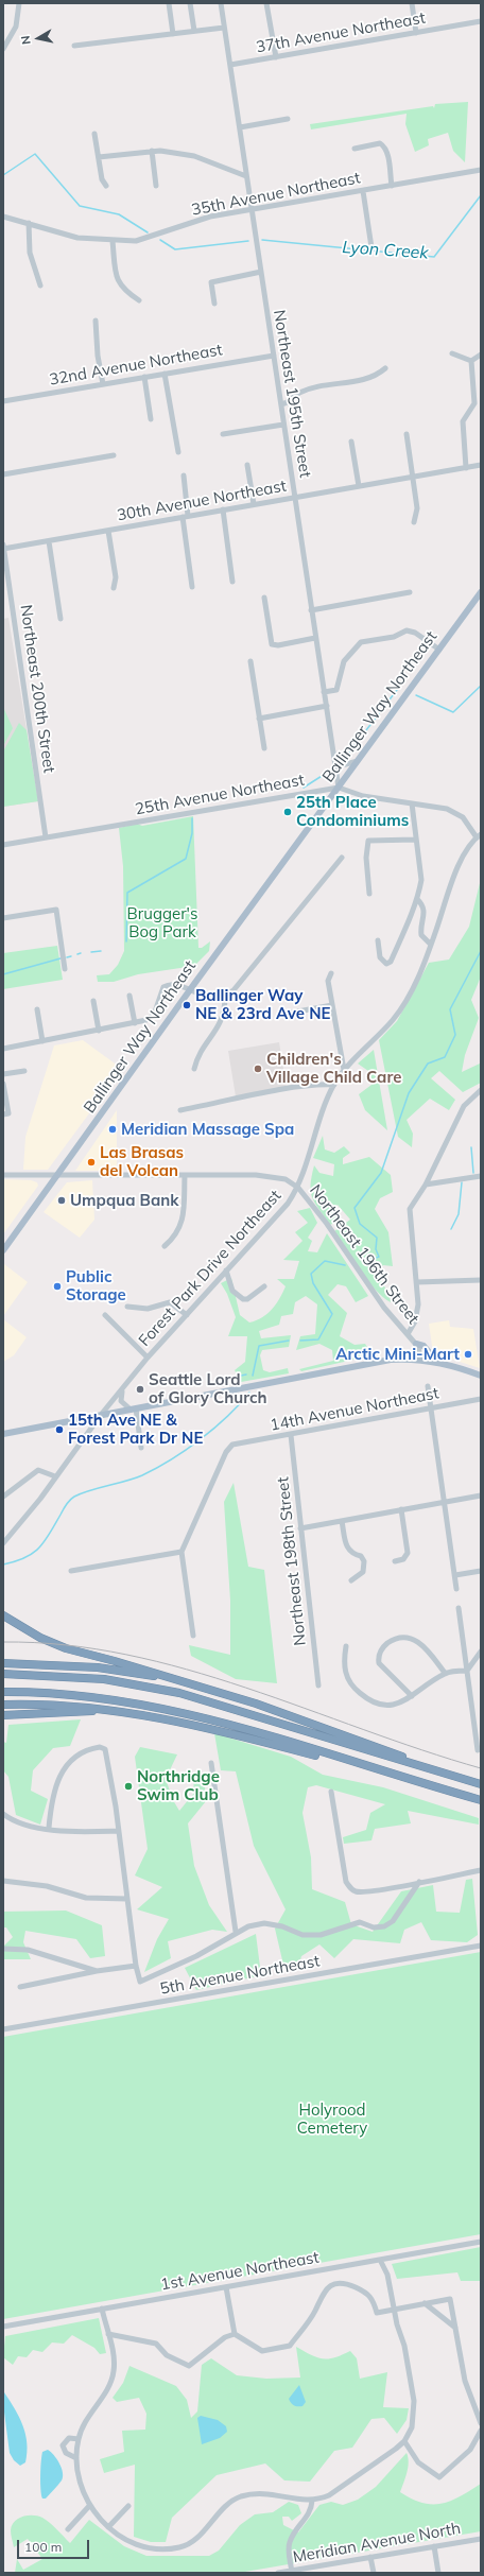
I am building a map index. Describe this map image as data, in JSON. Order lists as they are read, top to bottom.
{
  "streets": {
    "main road": ["Ballinger Way Northeast"],
    "street": [
      "37th Avenue Northeast",
      "35th Avenue Northeast",
      "32nd Avenue Northeast",
      "Northeast 195th Street",
      "30th Avenue Northeast",
      "Northeast 200th Street",
      "25th Avenue Northeast",
      "Northeast 196th Street",
      "Forest Park Drive Northeast",
      "14th Avenue Northeast",
      "Northeast 198th Street",
      "5th Avenue Northeast",
      "1st Avenue Northeast",
      "Meridian Avenue North"
    ]
  },
  "crossings": [
    ["37th Avenue Northeast", "Northeast 195th Street"],
    ["35th Avenue Northeast", "Northeast 195th Street"],
    ["32nd Avenue Northeast", "Northeast 195th Street"],
    ["Northeast 195th Street", "30th Avenue Northeast"],
    ["Northeast 195th Street", "Ballinger Way Northeast"],
    ["Northeast 195th Street", "25th Avenue Northeast"],
    ["30th Avenue Northeast", "Northeast 200th Street"],
    ["Northeast 200th Street", "25th Avenue Northeast"],
    ["Ballinger Way Northeast", "25th Avenue Northeast"],
    ["25th Avenue Northeast", "Forest Park Drive Northeast"],
    ["Northeast 196th Street", "Forest Park Drive Northeast"],
    ["14th Avenue Northeast", "Northeast 198th Street"]
  ],
  "water": ["Lyon Creek"],
  "parks": ["Brugger's Bog Park", "Holyrood Cemetery"],
  "places": [
    "25th Place Condominiums",
    "Ballinger Way NE & 23rd Ave NE",
    "Children's Village Child Care",
    "Meridian Massage Spa",
    "Las Brasas del Volcan",
    "Umpqua Bank",
    "Public Storage",
    "Arctic Mini-Mart",
    "Seattle Lord of Glory Church",
    "15th Ave NE & Forest Park Dr NE",
    "Northridge Swim Club"
  ],
  "scale_bar": "100 m",
  "north": "left"
}
